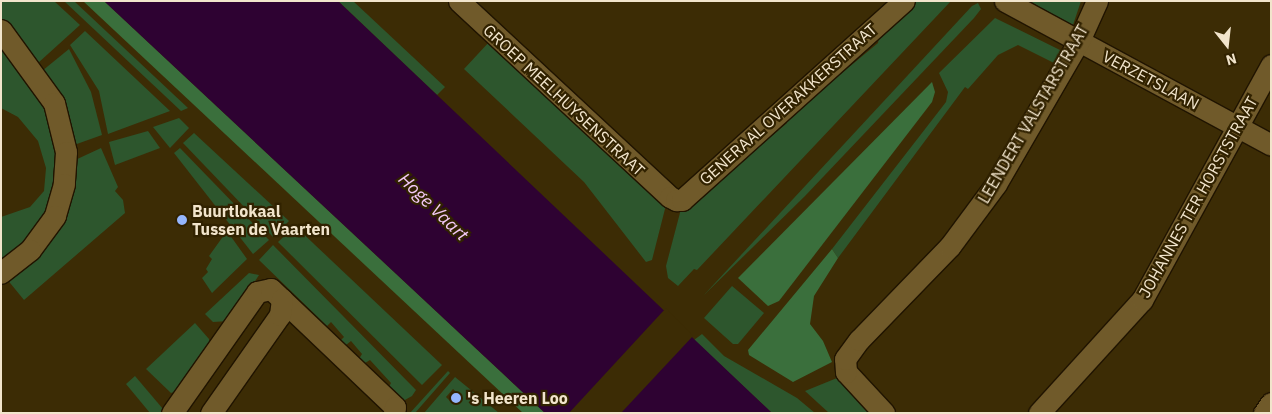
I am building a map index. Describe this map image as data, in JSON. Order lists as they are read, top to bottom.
{
  "streets": {
    "street": [
      "VERZETSLAAN",
      "GROEP MEELHUYSENSTRAAT",
      "GENERAAL OVERAKKERSTRAAT",
      "LEENDERT VALSTARSTRAAT",
      "JOHANNES TER HORSTSTRAAT"
    ]
  },
  "crossings": [
    ["VERZETSLAAN", "LEENDERT VALSTARSTRAAT"],
    ["VERZETSLAAN", "JOHANNES TER HORSTSTRAAT"],
    ["GROEP MEELHUYSENSTRAAT", "GENERAAL OVERAKKERSTRAAT"]
  ],
  "water": ["Hoge Vaart"],
  "places": ["Buurtlokaal Tussen de Vaarten", "'s Heeren Loo"],
  "north": "bottom"
}
